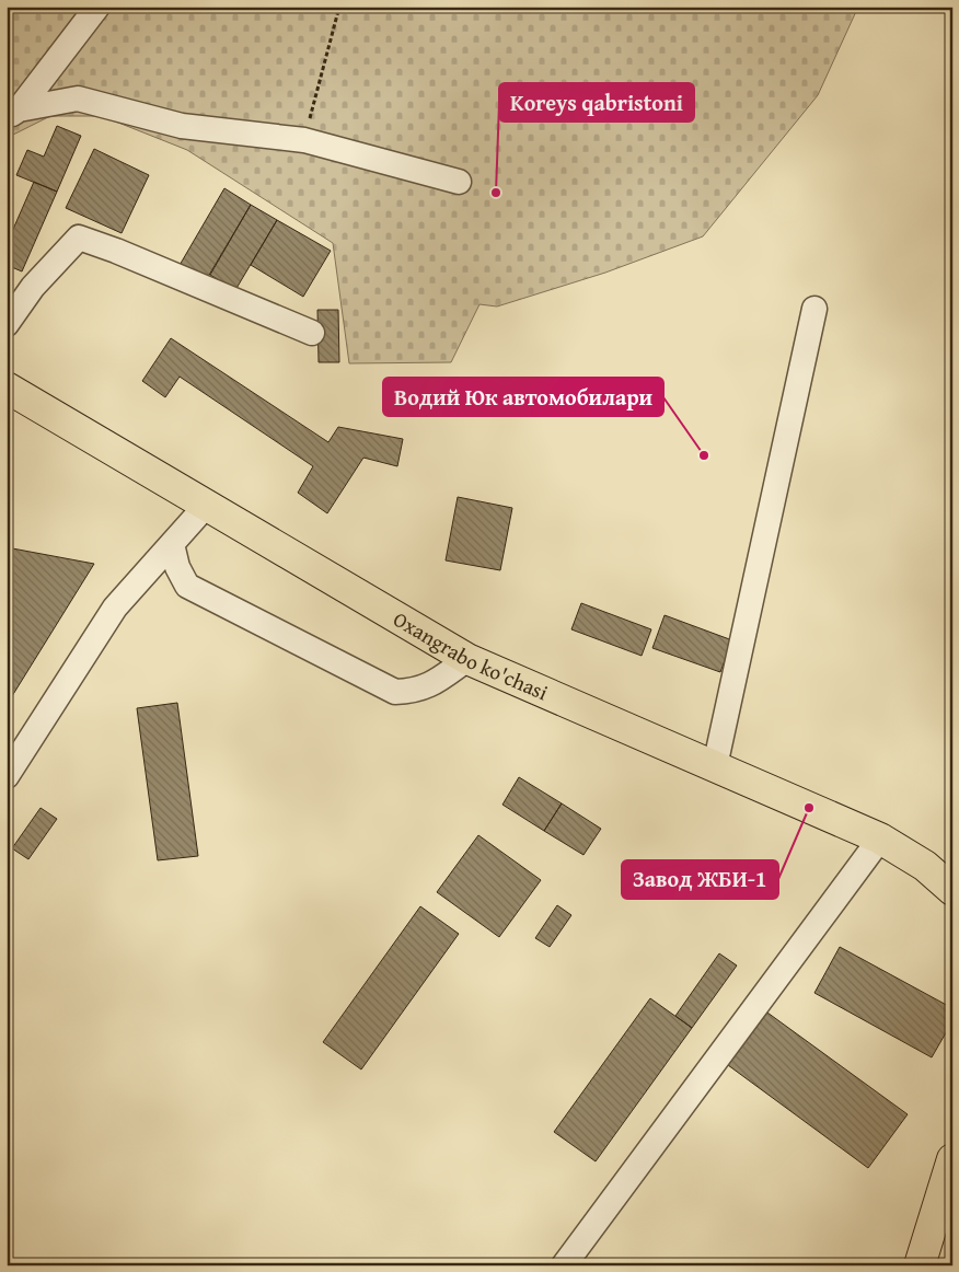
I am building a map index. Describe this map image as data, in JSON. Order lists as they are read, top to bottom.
{
  "streets": {
    "main road": ["Oxangrabo ko'chasi"]
  },
  "places": ["Koreys qabristoni", "Водий Юк автомобилари", "Завод ЖБИ-1"]
}
